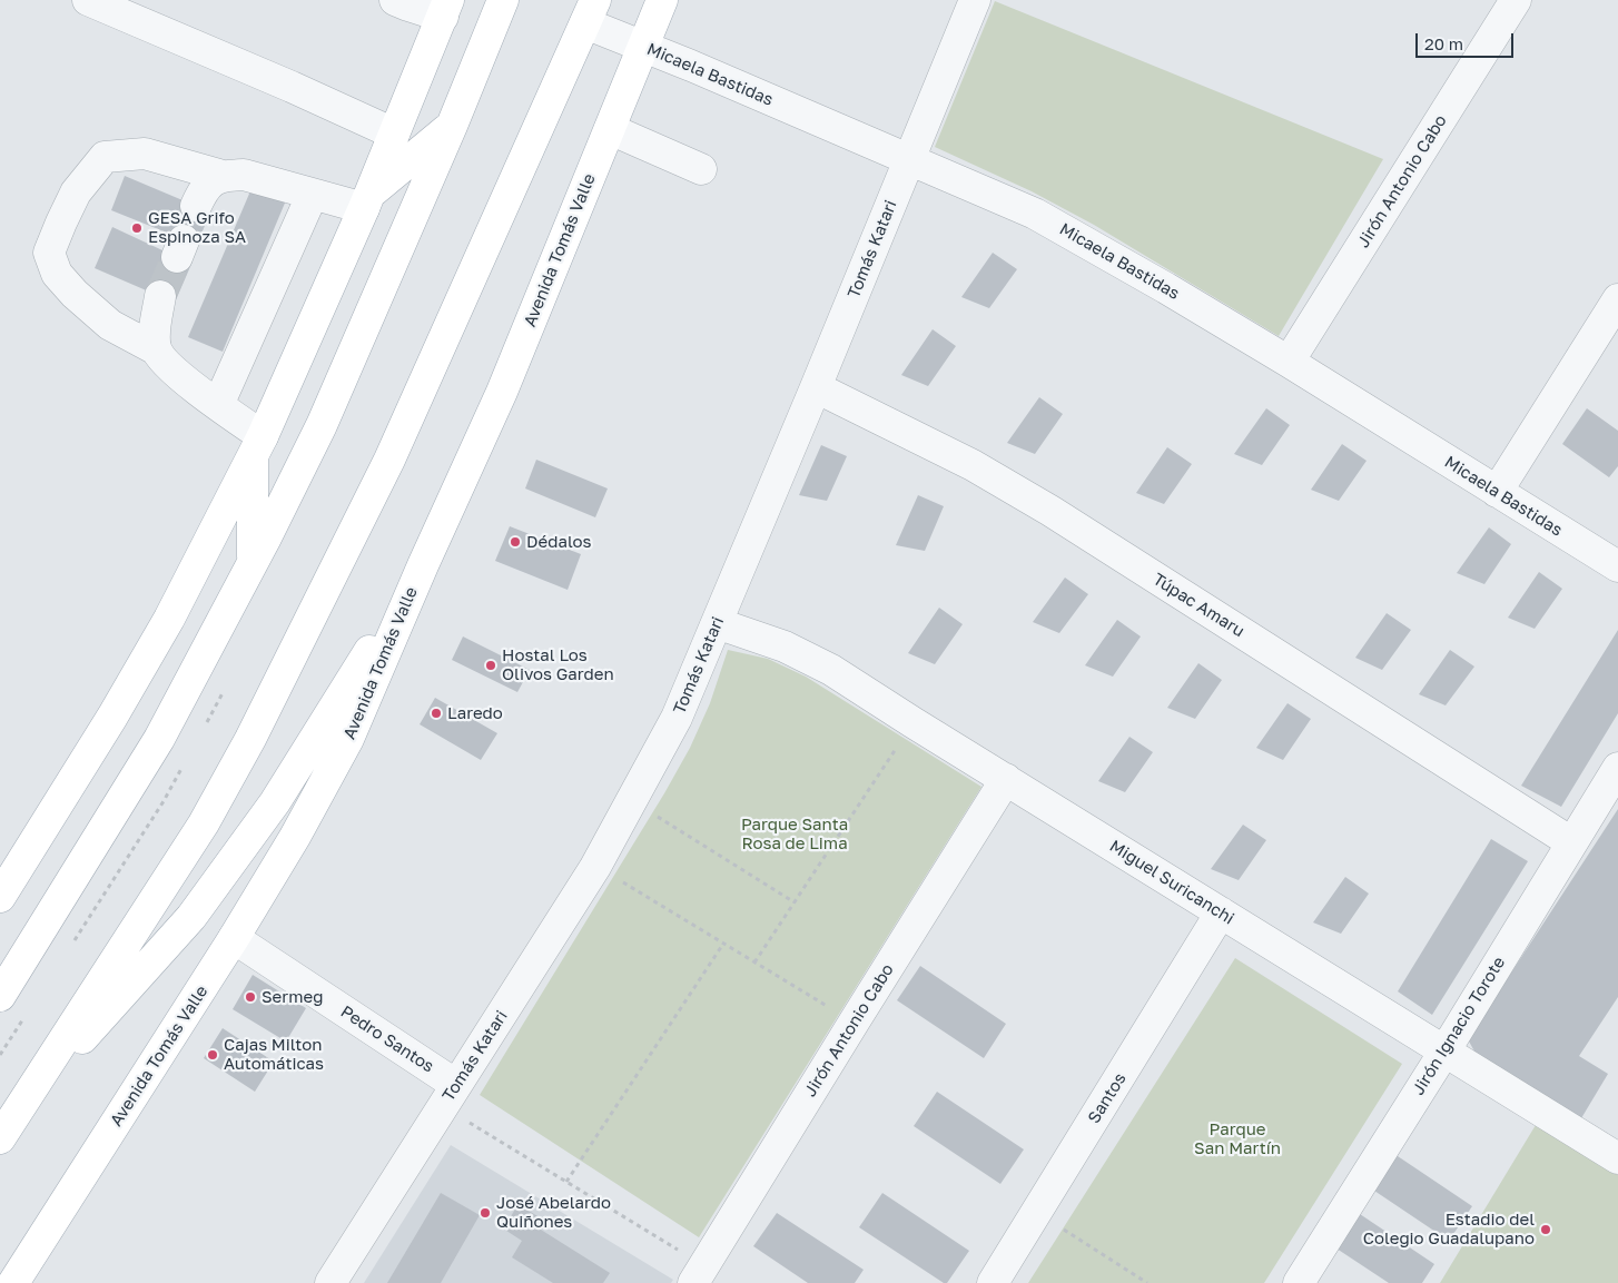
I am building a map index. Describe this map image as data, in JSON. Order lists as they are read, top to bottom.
{
  "streets": {
    "main road": ["Avenida Tomás Valle"],
    "street": [
      "Micaela Bastidas",
      "Jirón Antonio Cabo",
      "Tomás Katari",
      "Túpac Amaru",
      "Miguel Suricanchi",
      "Jirón Ignacio Torote",
      "Pedro Santos",
      "Santos"
    ]
  },
  "crossings": [
    ["Micaela Bastidas", "Jirón Antonio Cabo"],
    ["Micaela Bastidas", "Tomás Katari"],
    ["Micaela Bastidas", "Avenida Tomás Valle"],
    ["Jirón Antonio Cabo", "Miguel Suricanchi"],
    ["Tomás Katari", "Túpac Amaru"],
    ["Tomás Katari", "Miguel Suricanchi"],
    ["Tomás Katari", "Pedro Santos"],
    ["Avenida Tomás Valle", "Pedro Santos"],
    ["Túpac Amaru", "Jirón Ignacio Torote"],
    ["Miguel Suricanchi", "Jirón Ignacio Torote"],
    ["Miguel Suricanchi", "Santos"]
  ],
  "parks": ["Parque Santa Rosa de Lima", "Parque San Martín"],
  "places": [
    "GESA Grifo Espinoza SA",
    "Dédalos",
    "Hostal Los Olivos Garden",
    "Laredo",
    "Sermeg",
    "Cajas Milton Automáticas",
    "José Abelardo Quiñones",
    "Estadio del Colegio Guadalupano"
  ],
  "scale_bar": "20 m"
}
